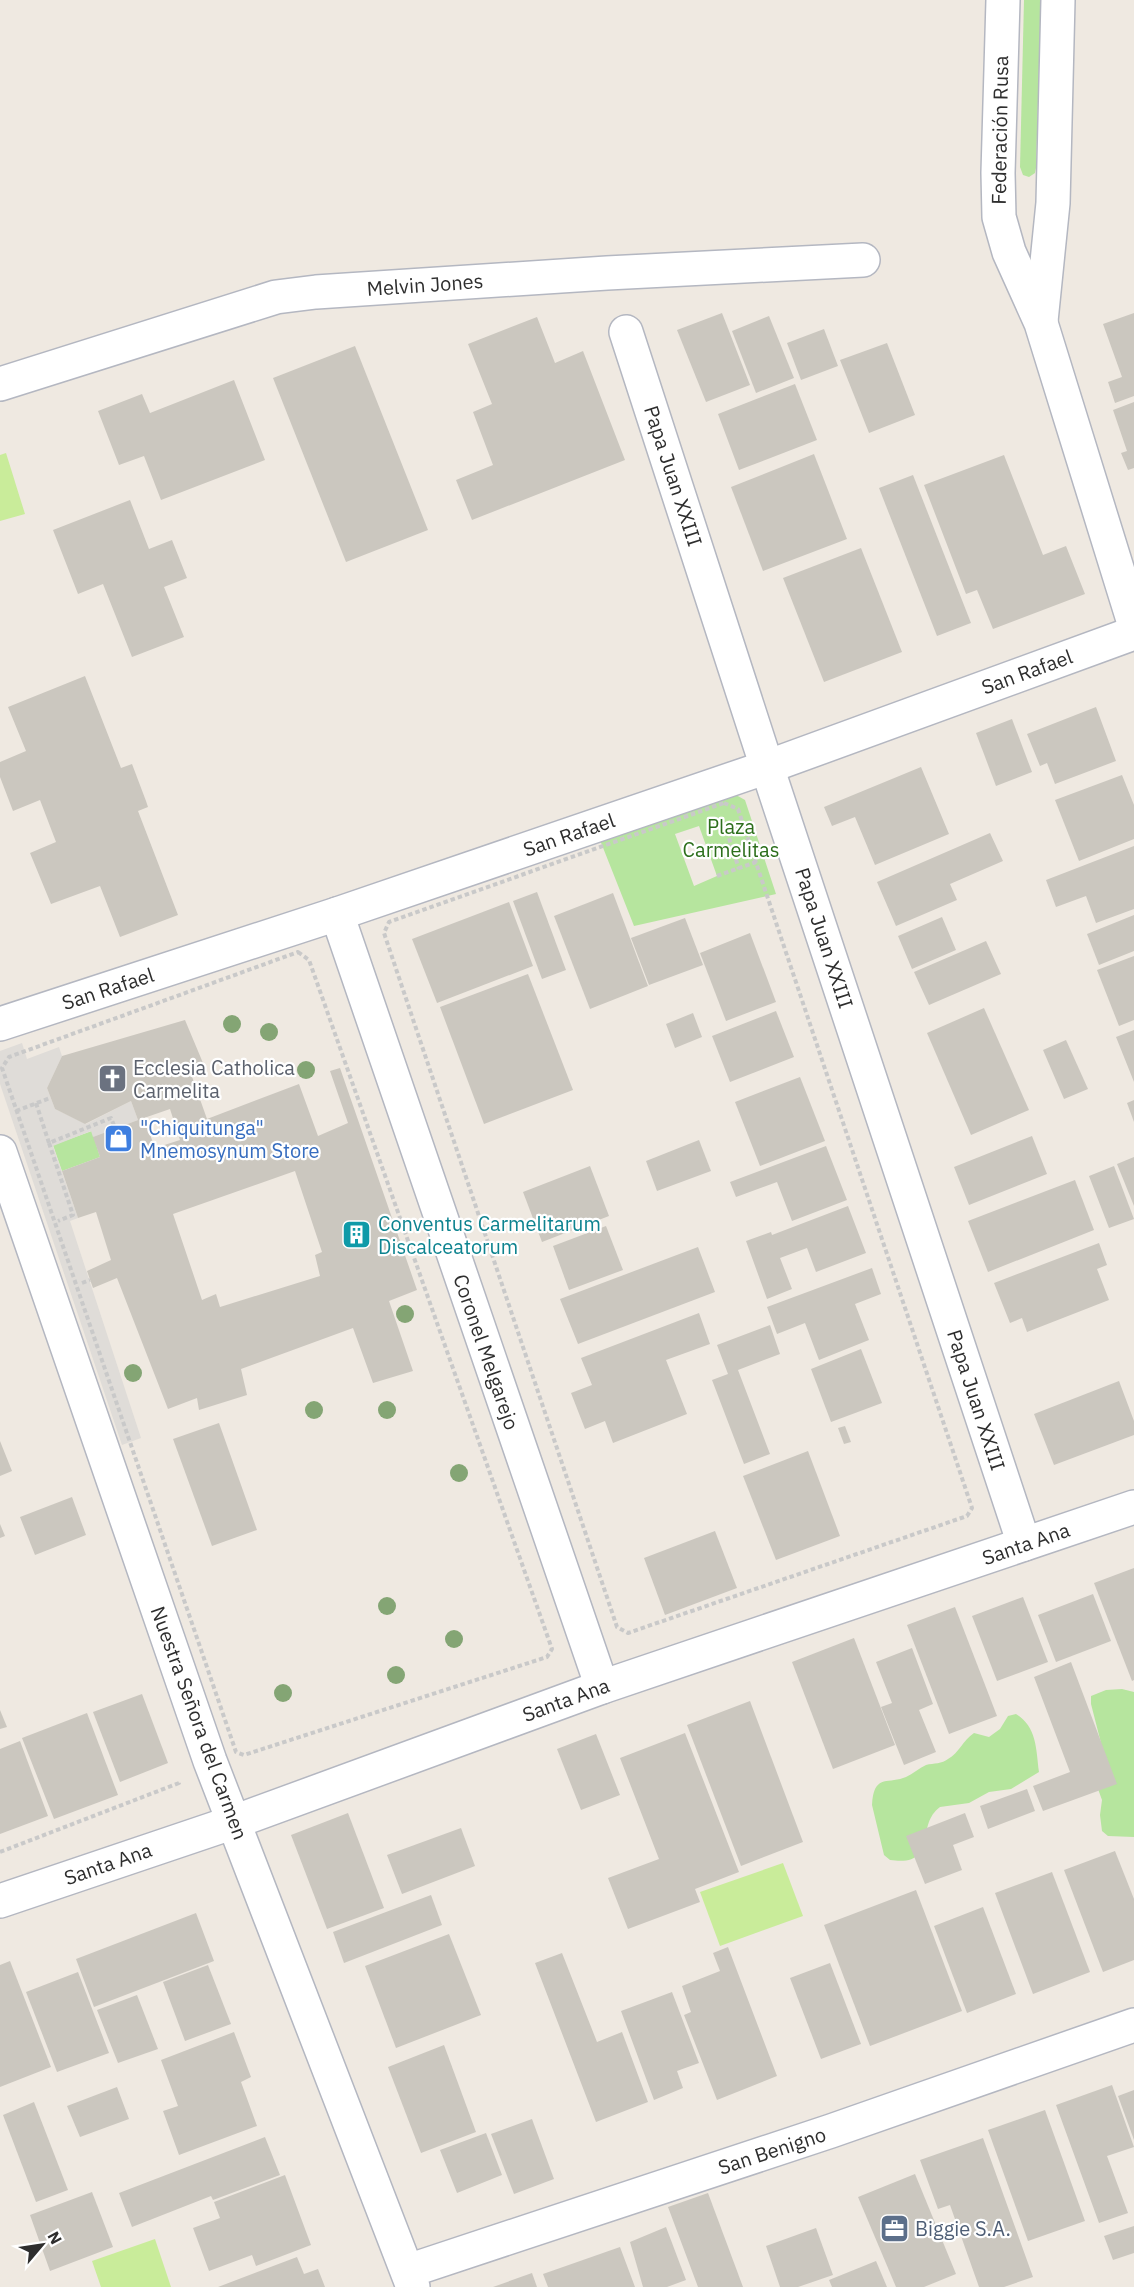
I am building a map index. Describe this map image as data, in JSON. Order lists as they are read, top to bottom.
{
  "streets": {
    "street": [
      "Federación Rusa",
      "Melvin Jones",
      "Papa Juan XXIII",
      "San Rafael",
      "Coronel Melgarejo",
      "Santa Ana",
      "Nuestra Señora del Carmen",
      "San Benigno"
    ]
  },
  "crossings": [
    ["Papa Juan XXIII", "San Rafael"],
    ["Papa Juan XXIII", "Santa Ana"],
    ["San Rafael", "Coronel Melgarejo"],
    ["Coronel Melgarejo", "Santa Ana"],
    ["Santa Ana", "Nuestra Señora del Carmen"],
    ["Nuestra Señora del Carmen", "San Benigno"]
  ],
  "parks": ["Plaza Carmelitas"],
  "places": {
    "church": ["Ecclesia Catholica Carmelita"],
    "shop": ["\"Chiquitunga\" Mnemosynum Store"],
    "building": ["Conventus Carmelitarum Discalceatorum"],
    "office": ["Biggie S.A."]
  },
  "north": "top right"
}
